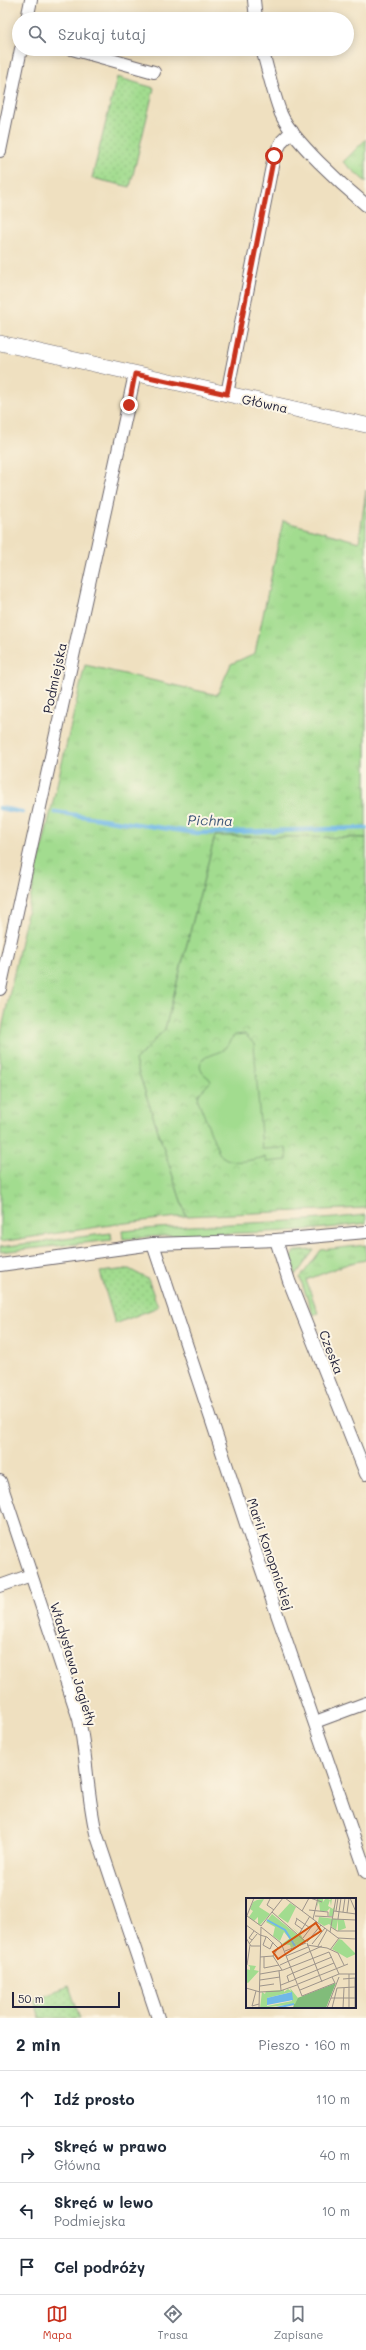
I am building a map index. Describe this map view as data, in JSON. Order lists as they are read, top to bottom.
{
  "streets": {
    "street": [
      "Główna",
      "Podmiejska",
      "Czeska",
      "Marii Konopnickiej",
      "Władysława Jagiełły"
    ]
  },
  "crossings": [
    ["Główna", "Podmiejska"]
  ],
  "water": ["Pichna"],
  "scale_bar": "50 m",
  "page": {
    "search": "Szukaj tutaj",
    "scale": "50 m",
    "heading": ["2 min", "Pieszo · 160 m"],
    "list": [
      ["Idź prosto", "110 m"],
      ["Skręć w prawo", "Główna", "40 m"],
      ["Skręć w lewo", "Podmiejska", "10 m"],
      "Cel podróży"
    ],
    "nav": ["Mapa", "Trasa", "Zapisane"]
  }
}
